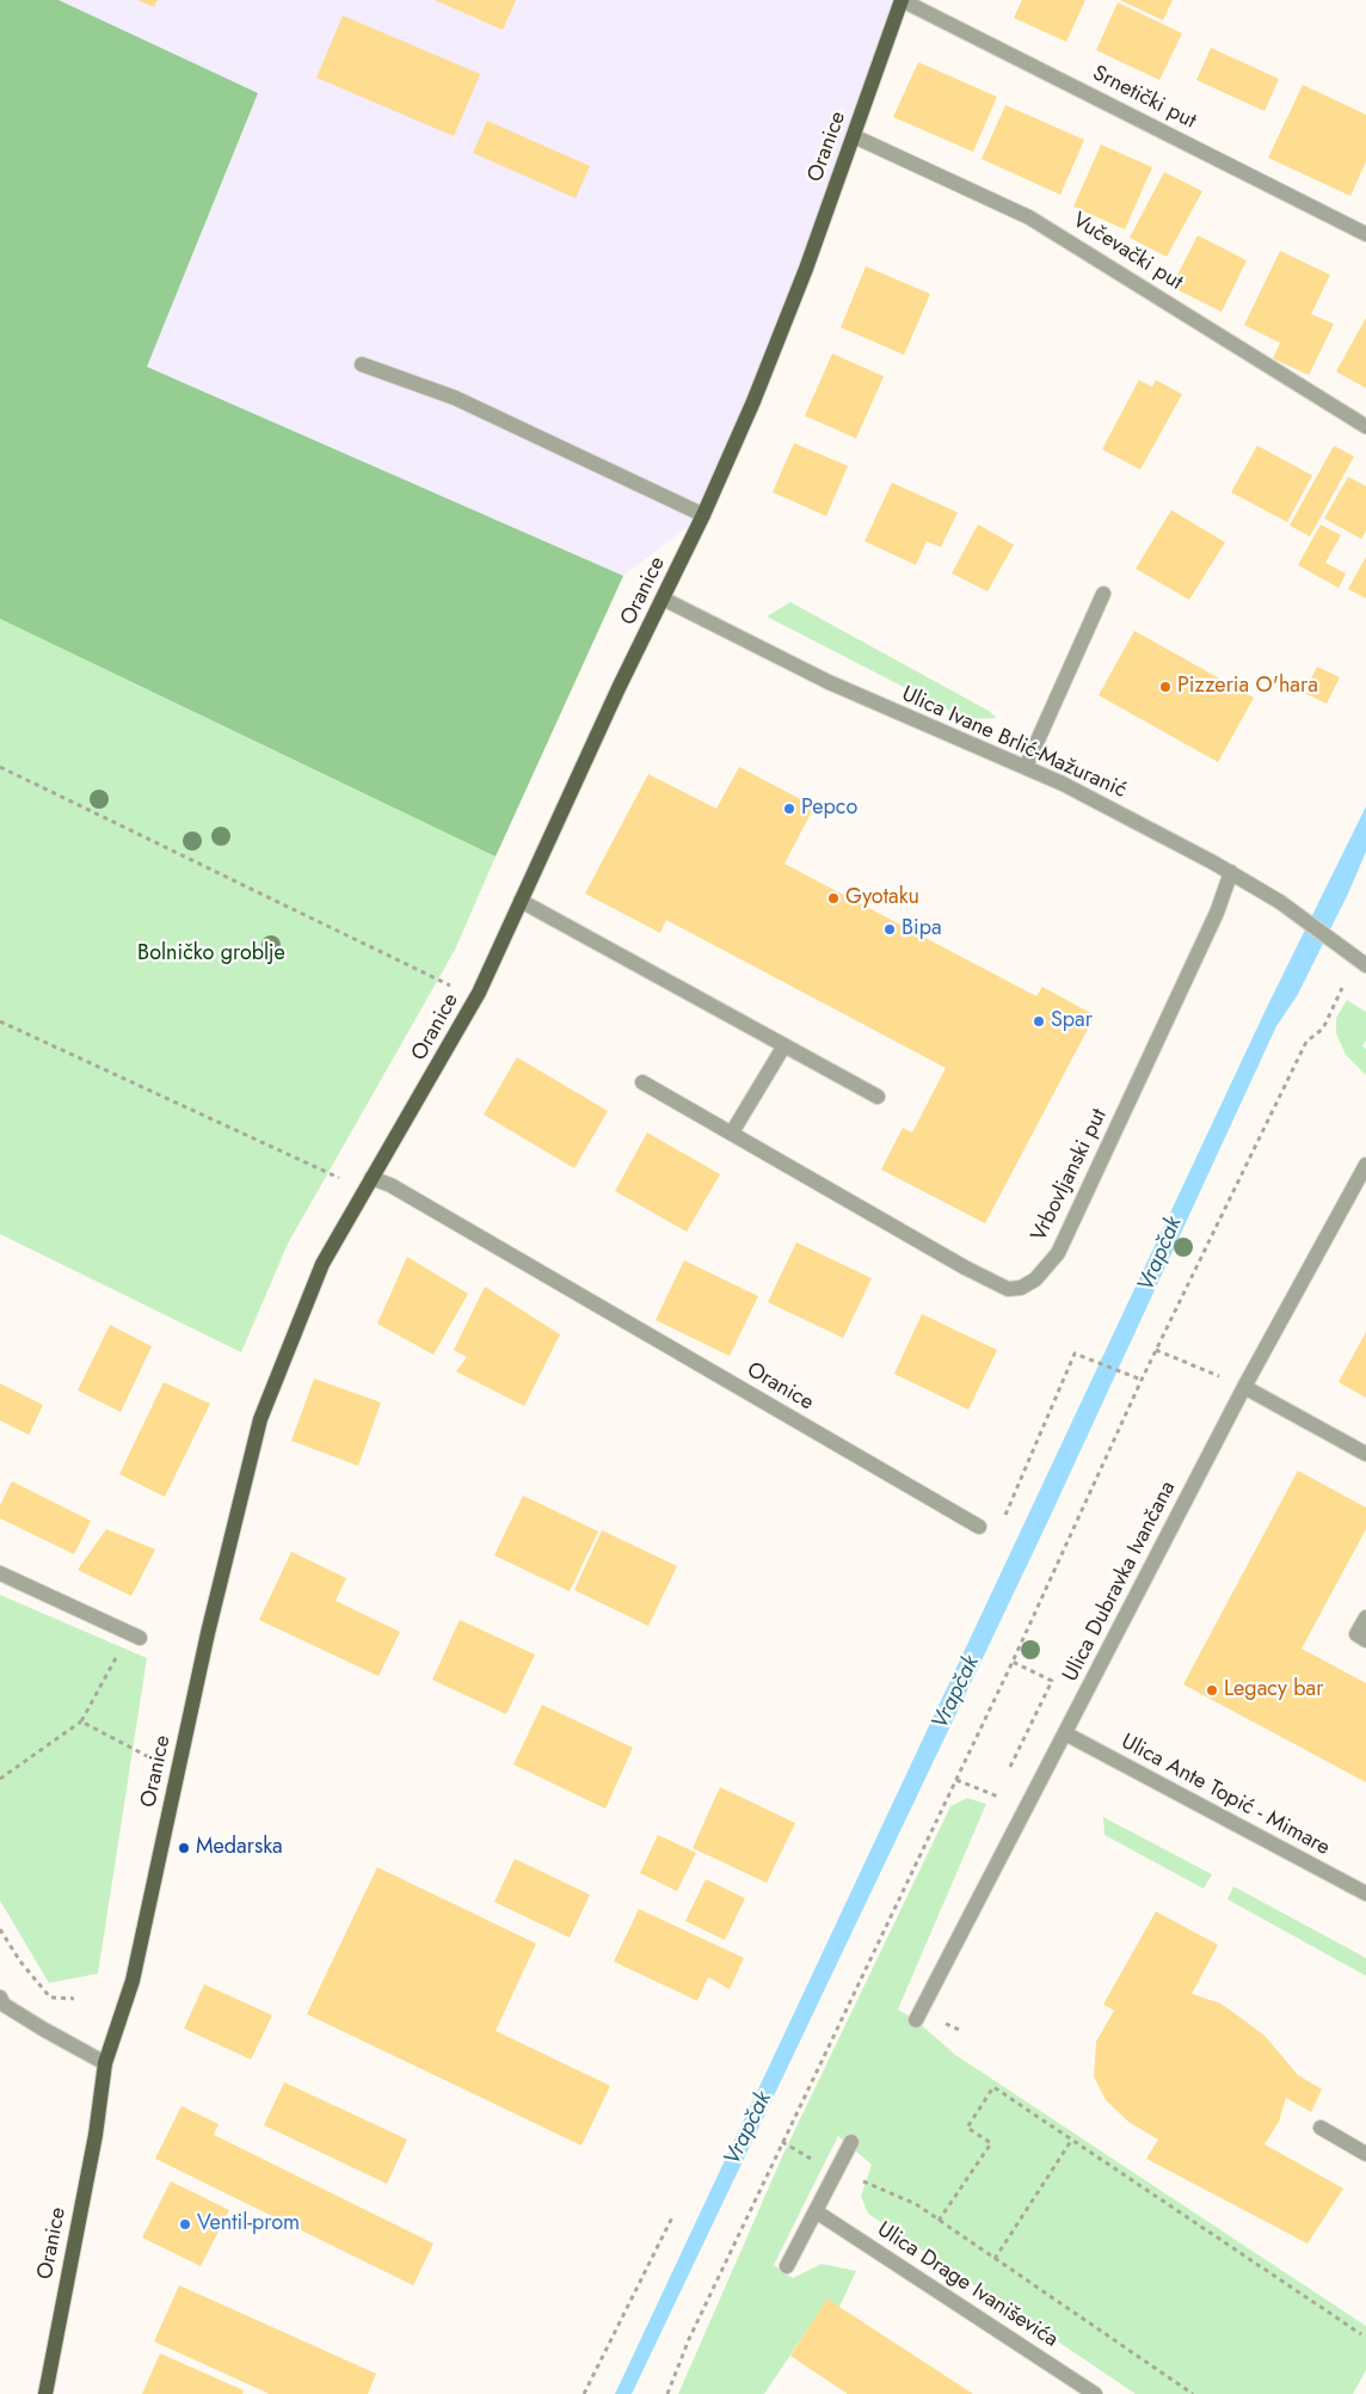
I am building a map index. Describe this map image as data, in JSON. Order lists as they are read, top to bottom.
{
  "streets": {
    "main road": ["Oranice"],
    "street": [
      "Srnetički put",
      "Vučevački put",
      "Ulica Ivane Brlić-Mažuranić",
      "Vrbovljanski put",
      "Ulica Dubravka Ivančana",
      "Ulica Ante Topić - Mimare",
      "Ulica Drage Ivaniševića"
    ]
  },
  "crossings": [
    ["Srnetički put", "Oranice"],
    ["Oranice", "Vučevački put"],
    ["Oranice", "Ulica Ivane Brlić-Mažuranić"],
    ["Ulica Ivane Brlić-Mažuranić", "Vrbovljanski put"],
    ["Ulica Dubravka Ivančana", "Ulica Ante Topić - Mimare"]
  ],
  "water": ["Vrapčak"],
  "parks": ["Bolničko groblje"],
  "places": [
    "Pizzeria O'hara",
    "Pepco",
    "Gyotaku",
    "Bipa",
    "Spar",
    "Legacy bar",
    "Medarska",
    "Ventil-prom"
  ]
}
